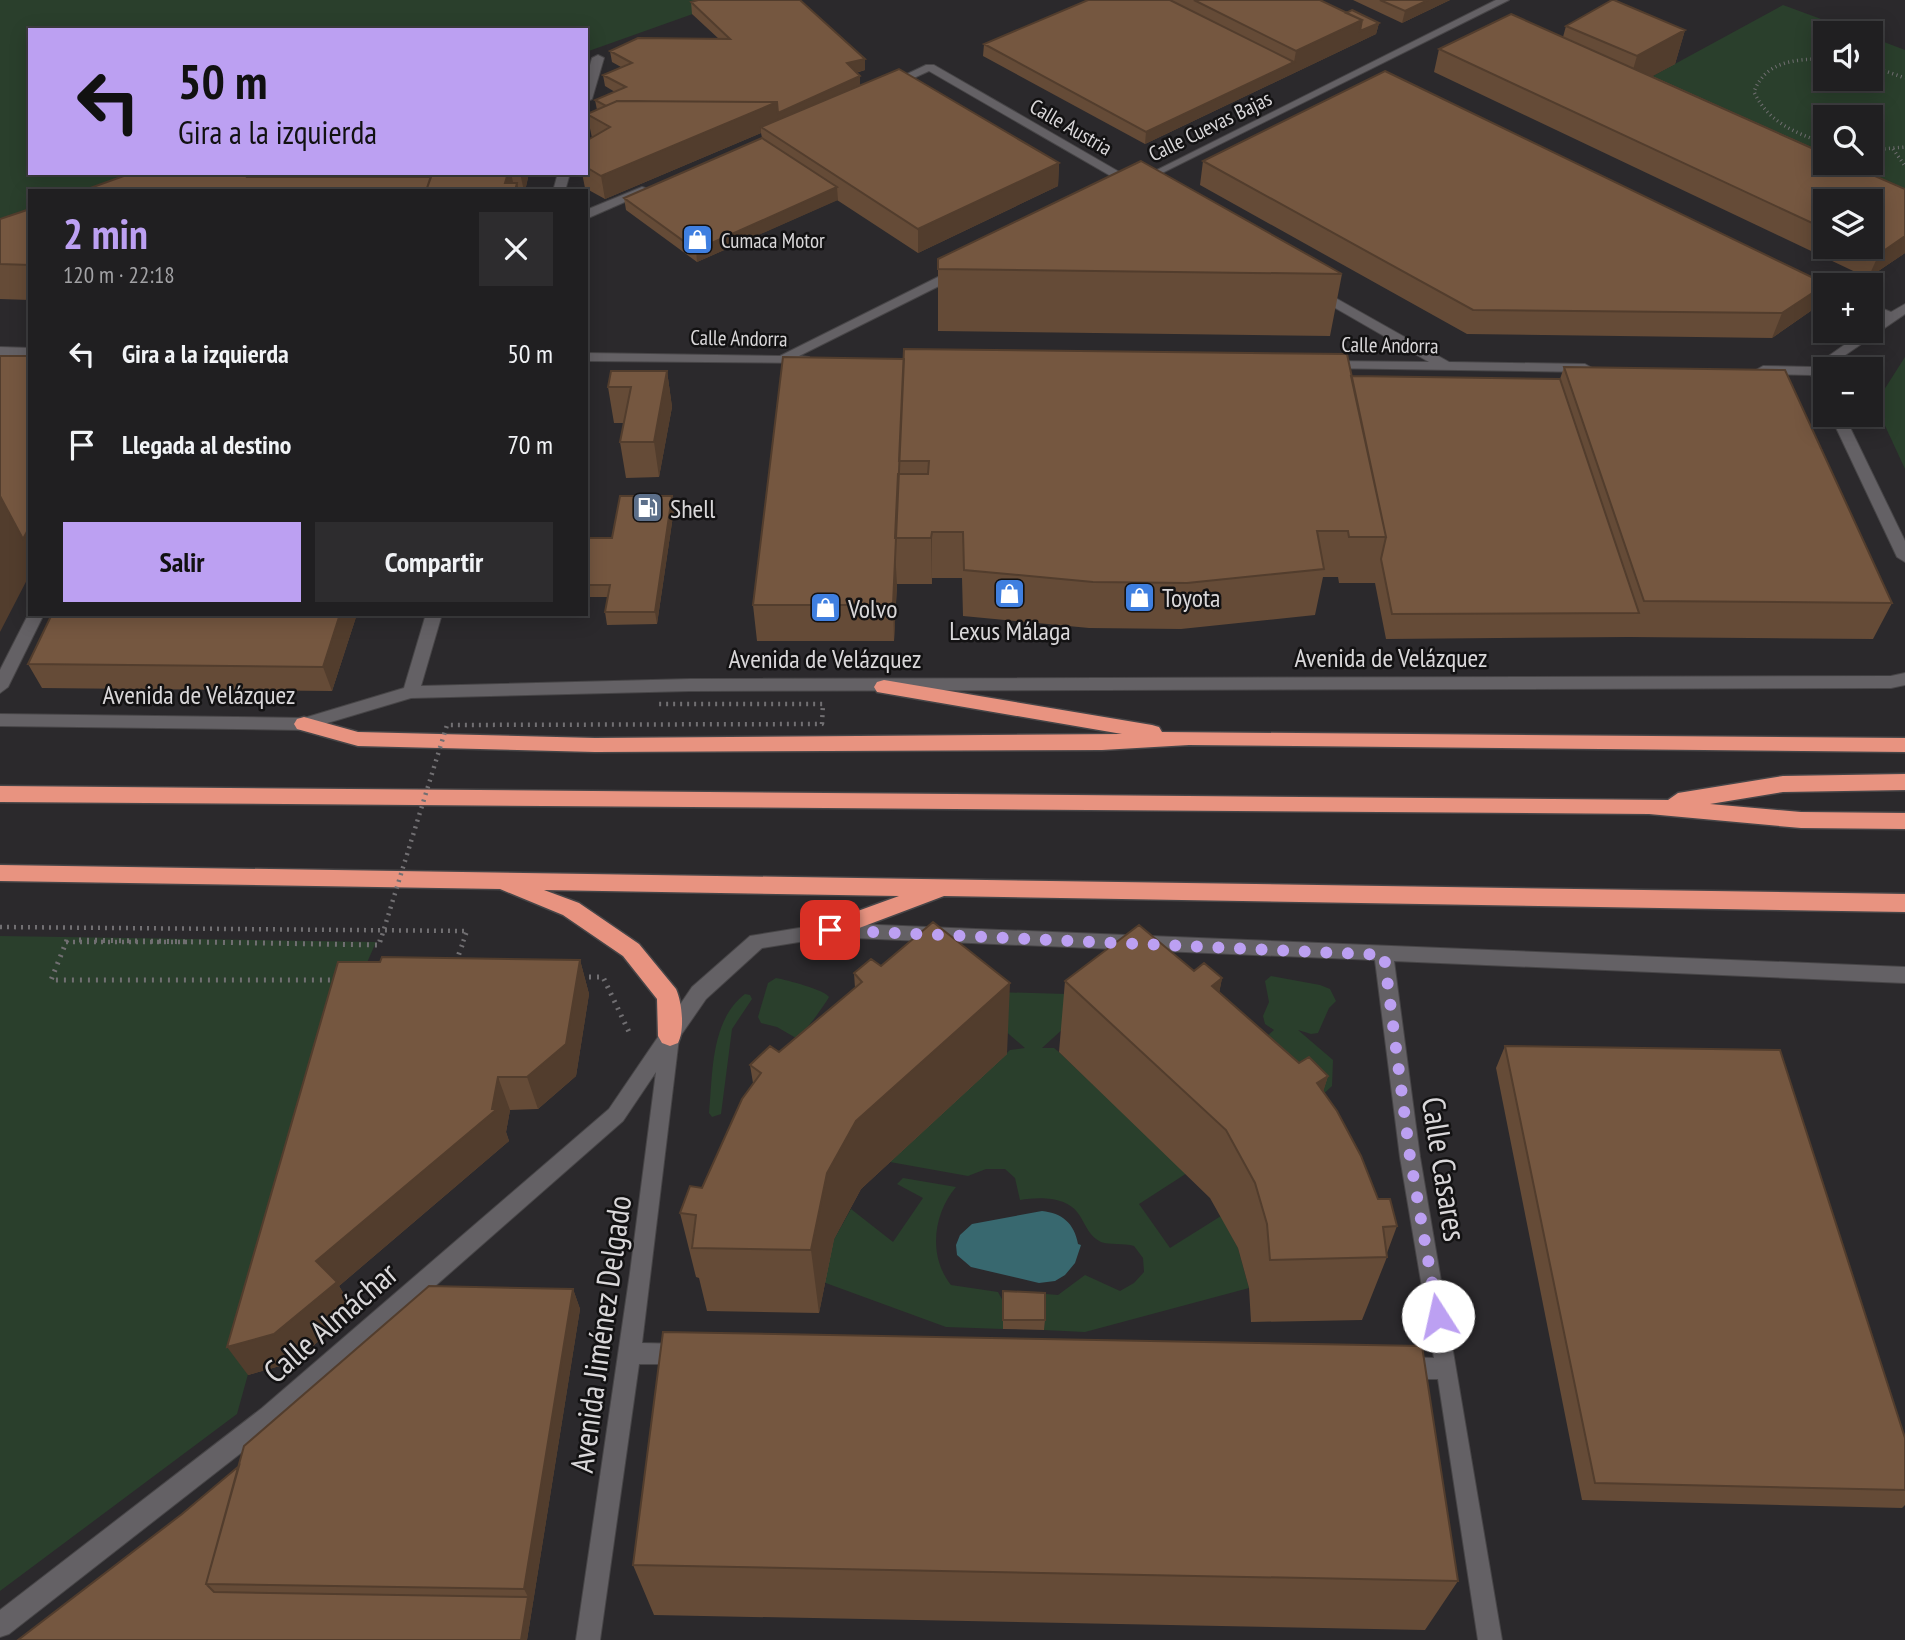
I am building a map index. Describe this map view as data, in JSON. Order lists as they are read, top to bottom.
{
  "streets": {
    "street": [
      "Calle Cuevas Bajas",
      "Calle Austria",
      "Calle Andorra",
      "Avenida de Velázquez",
      "Calle Casares",
      "Calle Almáchar",
      "Avenida Jiménez Delgado"
    ]
  },
  "crossings": [
    ["Calle Cuevas Bajas", "Calle Austria"],
    ["Calle Casares", "Calle Almáchar"],
    ["Calle Almáchar", "Avenida Jiménez Delgado"]
  ],
  "places": {
    "shop": [
      "Cumaca Motor",
      "Lexus Málaga",
      "Toyota",
      "Volvo"
    ],
    "fuel station": ["Shell"]
  },
  "page": {
    "map_buttons": ["+", "−"],
    "turn": ["50 m", "Gira a la izquierda"],
    "heading": ["2 min", "120 m · 22:18"],
    "list": [
      {
        "name": "Gira a la izquierda",
        "value": "50 m"
      },
      {
        "name": "Llegada al destino",
        "value": "70 m"
      }
    ],
    "buttons": ["Salir", "Compartir"]
  }
}
